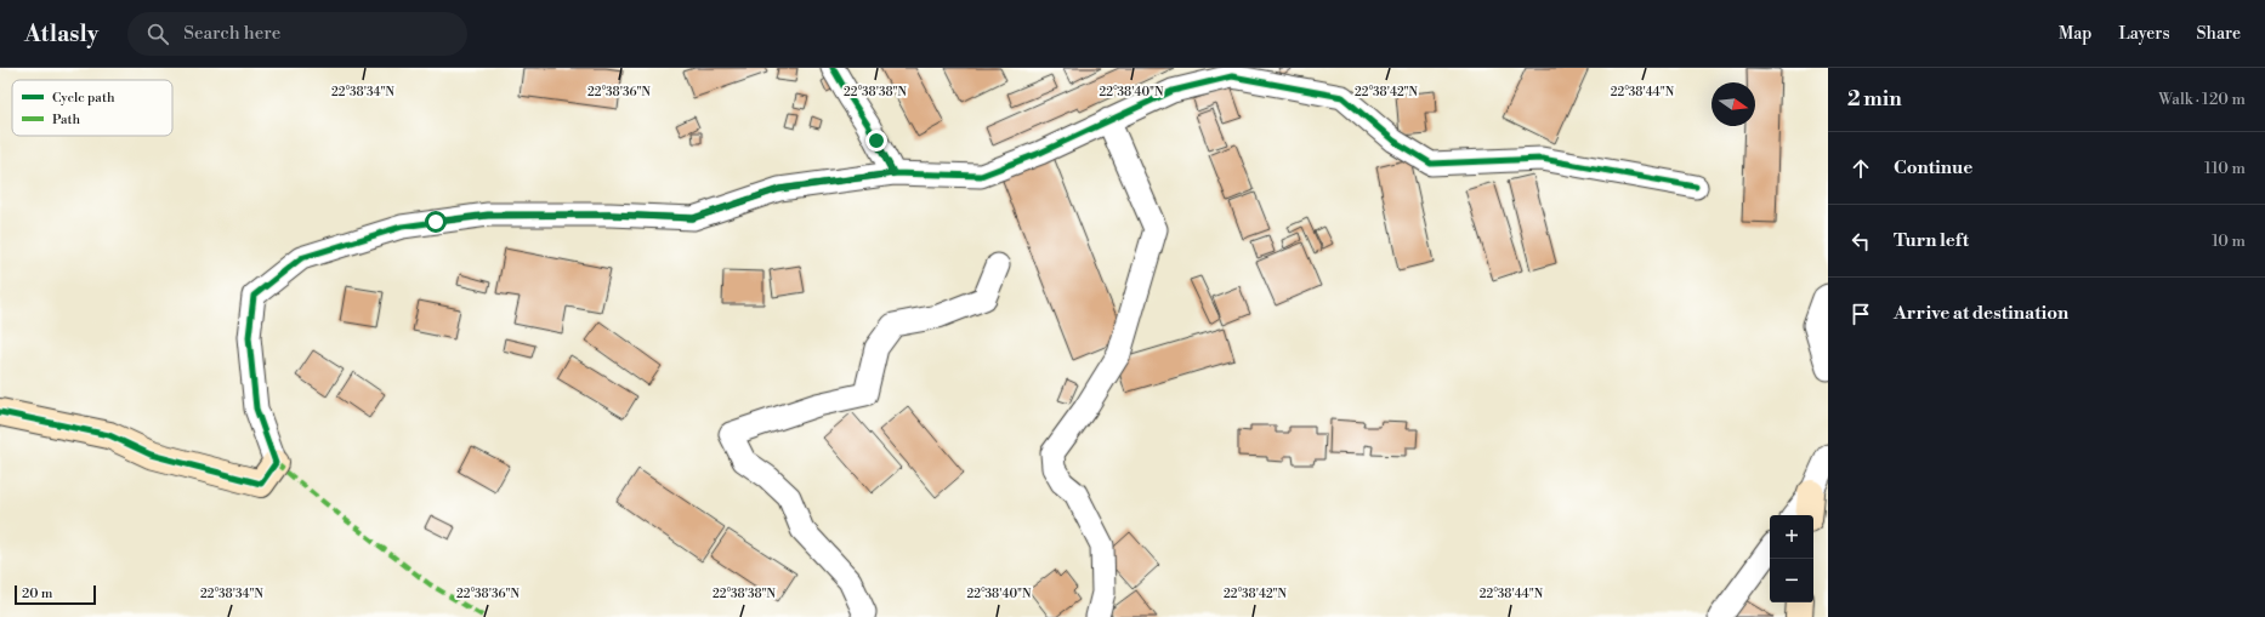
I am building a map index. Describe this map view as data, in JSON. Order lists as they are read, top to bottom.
{
  "legend": ["Cycle path", "Path"],
  "scale_bar": "20 m",
  "north": "right",
  "page": {
    "header": "Atlasly",
    "search": "Search here",
    "nav": ["Map", "Layers", "Share"],
    "heading": ["2 min", "Walk · 120 m"],
    "list": [
      ["Continue", "110 m"],
      ["Turn left", "10 m"],
      "Arrive at destination"
    ],
    "map_buttons": ["+", "−"],
    "scale": "20 m"
  },
  "coordinates": [
    "22°38'34\"N",
    "22°38'36\"N",
    "22°38'38\"N",
    "22°38'40\"N",
    "22°38'42\"N",
    "22°38'44\"N"
  ]
}
